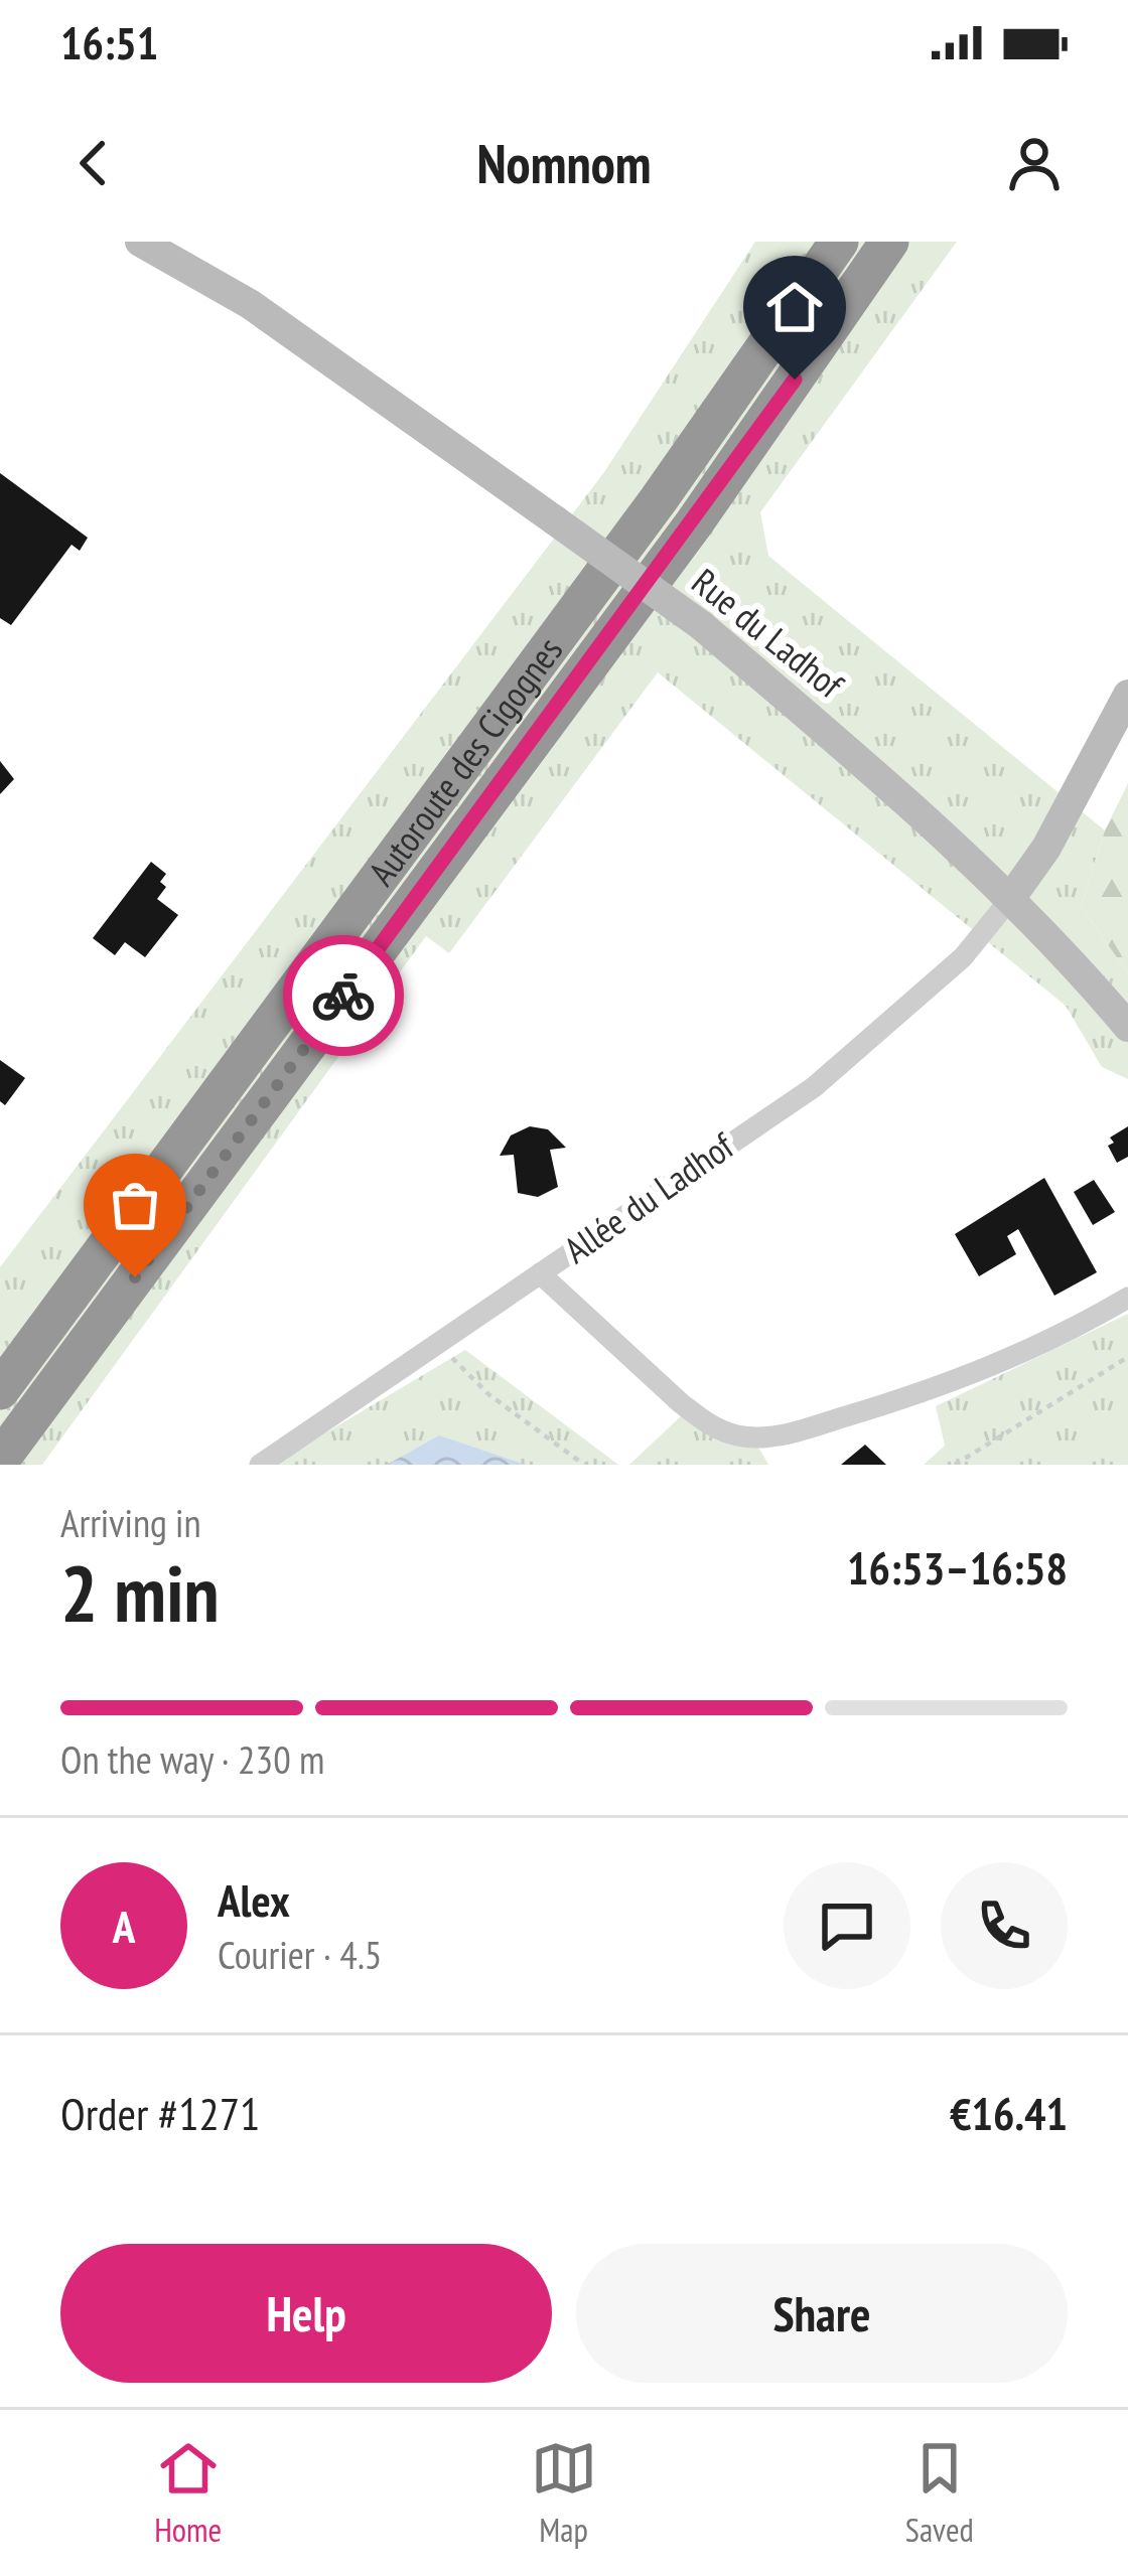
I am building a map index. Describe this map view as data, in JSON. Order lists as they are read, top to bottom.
{
  "streets": {
    "highway": ["Autoroute des Cigognes"],
    "main road": ["Rue du Ladhof"],
    "street": ["Allée du Ladhof"]
  },
  "crossings": [
    ["Rue du Ladhof", "Allée du Ladhof"]
  ],
  "page": {
    "status": "16:51",
    "header": "Nomnom",
    "heading": ["2 min", "Arriving in", "16:53–16:58"],
    "panel": [
      "Alex",
      "Courier · 4.5",
      "Order #1271",
      "€16.41"
    ],
    "bar": "On the way · 230 m",
    "round": "A",
    "buttons": ["Help", "Share"],
    "tabs": ["Home", "Map", "Saved"]
  }
}
